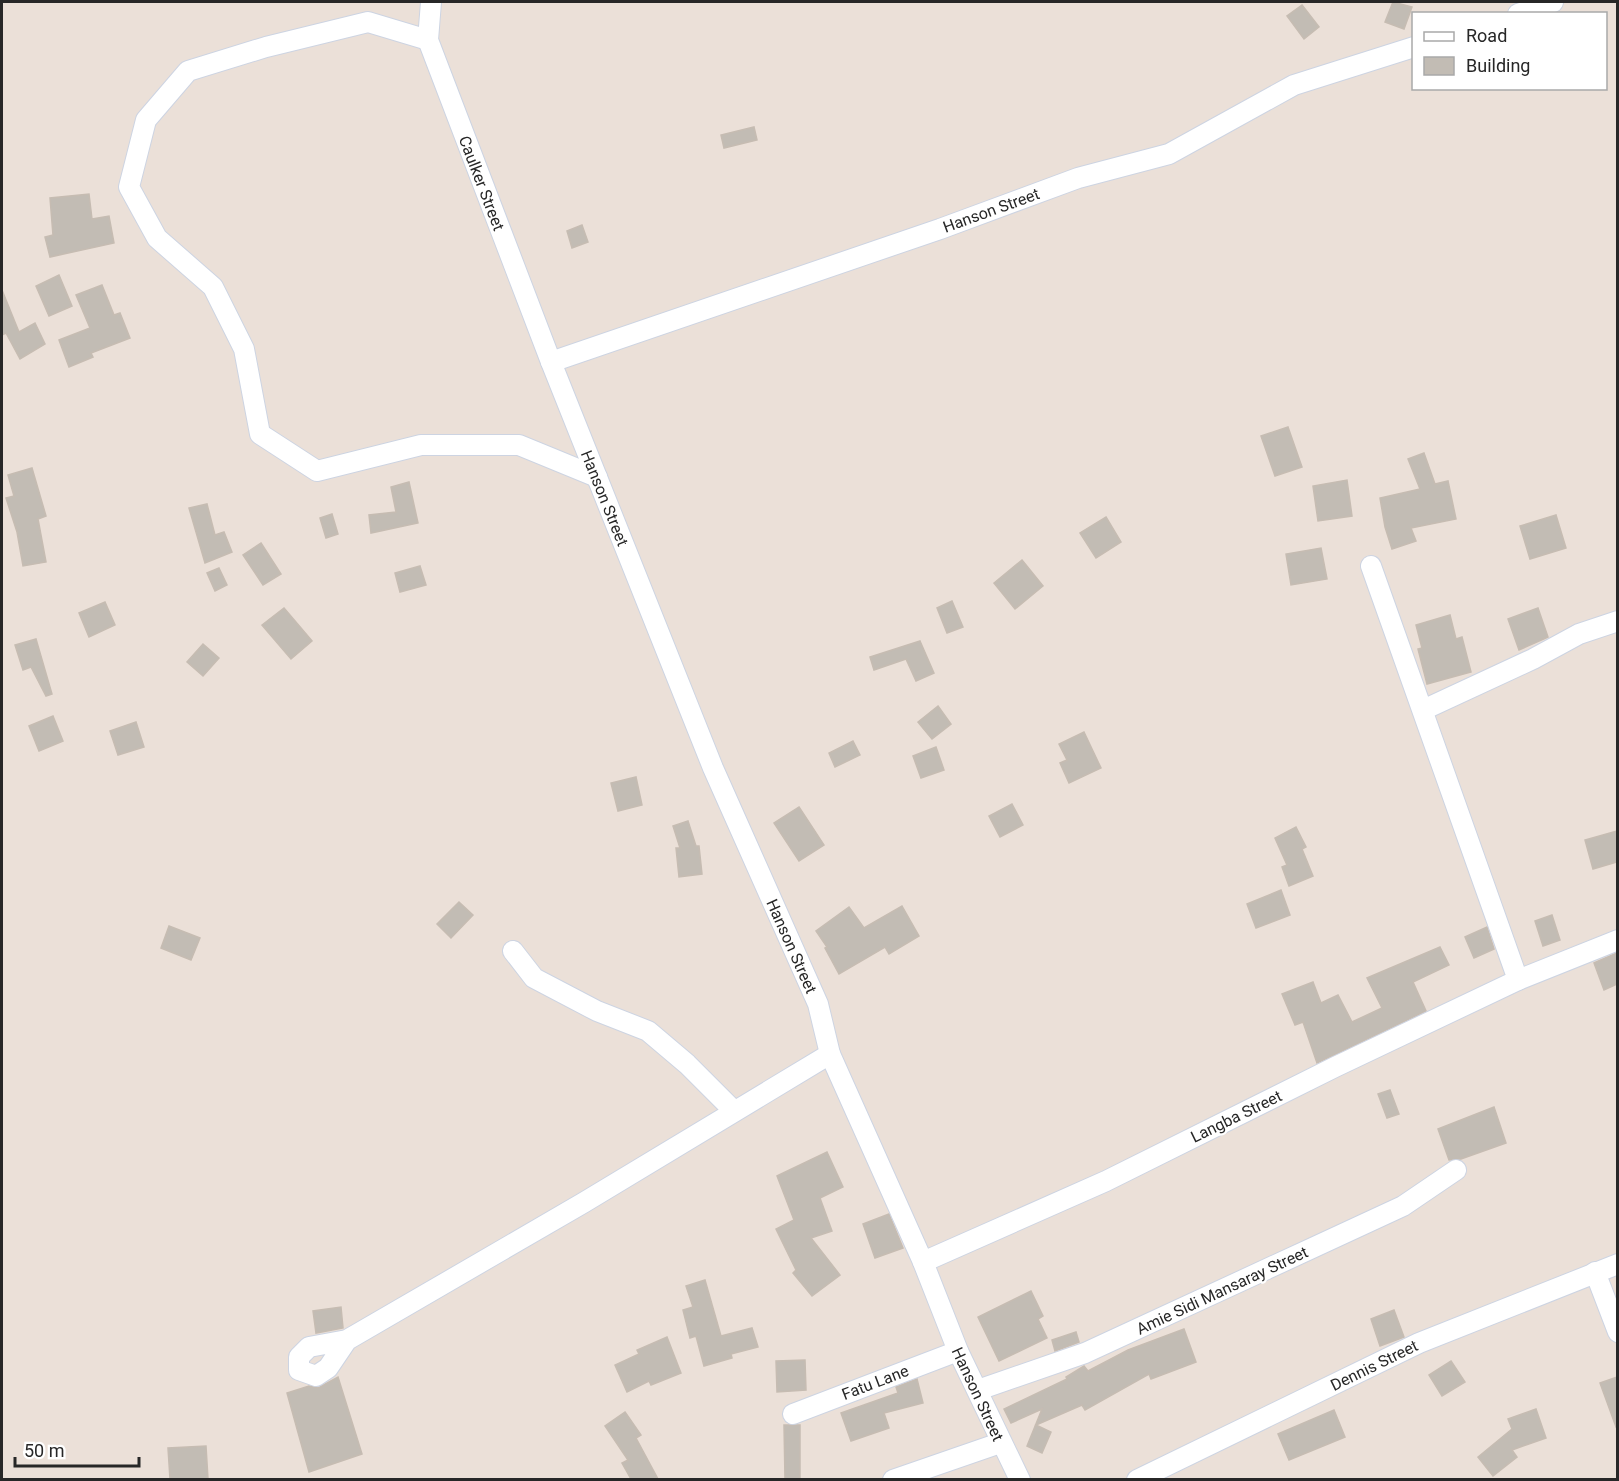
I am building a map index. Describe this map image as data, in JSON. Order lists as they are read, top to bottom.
{
  "streets": {
    "street": [
      "Caulker Street",
      "Hanson Street",
      "Langba Street",
      "Amie Sidi Mansaray Street",
      "Dennis Street",
      "Fatu Lane"
    ]
  },
  "crossings": [
    ["Caulker Street", "Hanson Street"],
    ["Hanson Street", "Langba Street"],
    ["Hanson Street", "Amie Sidi Mansaray Street"],
    ["Hanson Street", "Fatu Lane"]
  ],
  "legend": ["Road", "Building"],
  "scale_bar": "50 m"
}
